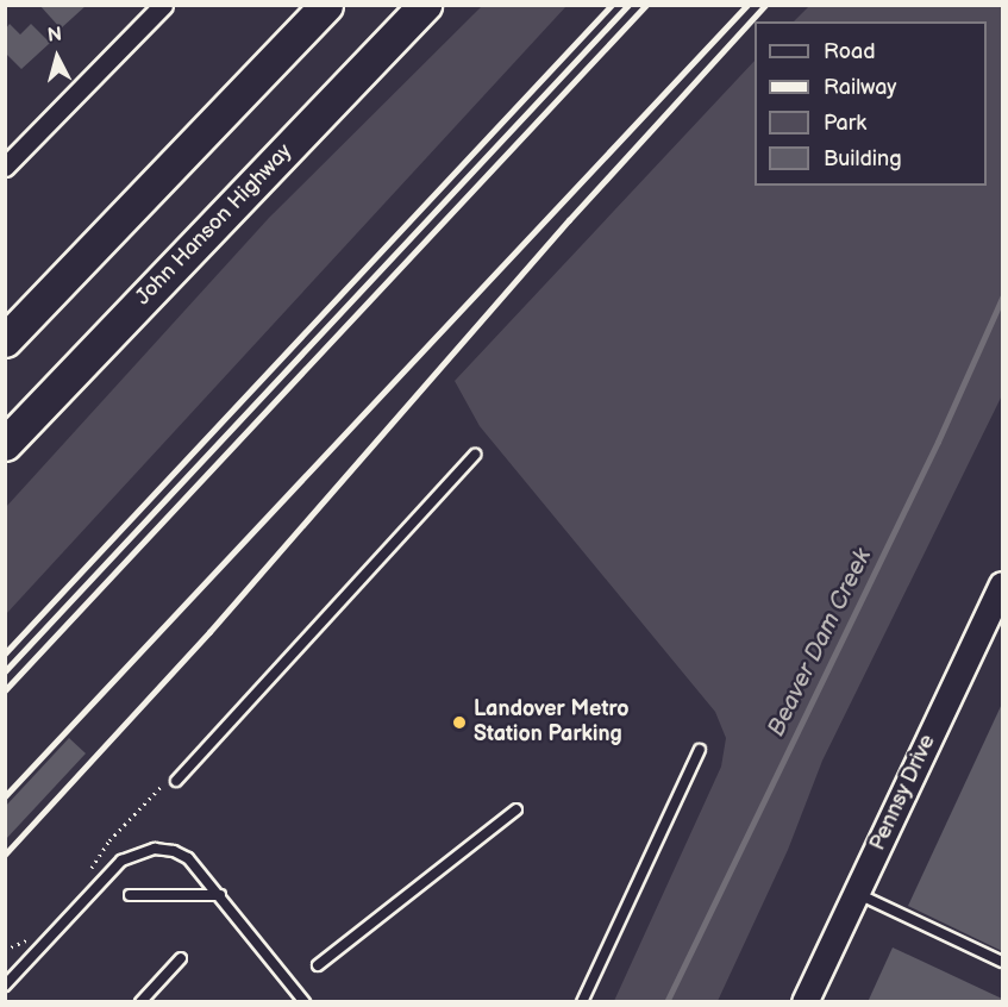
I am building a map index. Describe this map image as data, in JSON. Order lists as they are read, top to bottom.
{
  "streets": {
    "highway": ["John Hanson Highway"],
    "main road": ["Pennsy Drive"]
  },
  "water": ["Beaver Dam Creek"],
  "places": ["Landover Metro Station Parking"],
  "legend": [
    "Road",
    "Railway",
    "Park",
    "Building"
  ],
  "north": "top"
}
